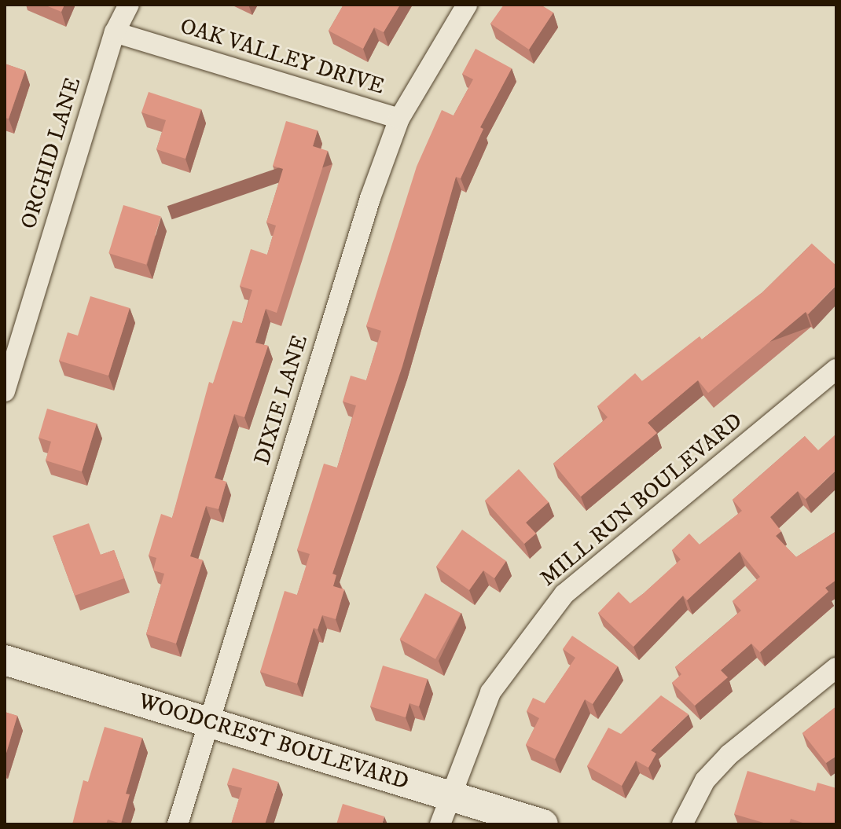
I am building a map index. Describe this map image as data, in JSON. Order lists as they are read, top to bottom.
{
  "streets": {
    "street": [
      "OAK VALLEY DRIVE",
      "ORCHID LANE",
      "DIXIE LANE",
      "MILL RUN BOULEVARD",
      "WOODCREST BOULEVARD"
    ]
  },
  "crossings": [
    ["OAK VALLEY DRIVE", "ORCHID LANE"],
    ["OAK VALLEY DRIVE", "DIXIE LANE"],
    ["DIXIE LANE", "WOODCREST BOULEVARD"],
    ["MILL RUN BOULEVARD", "WOODCREST BOULEVARD"]
  ]
}
